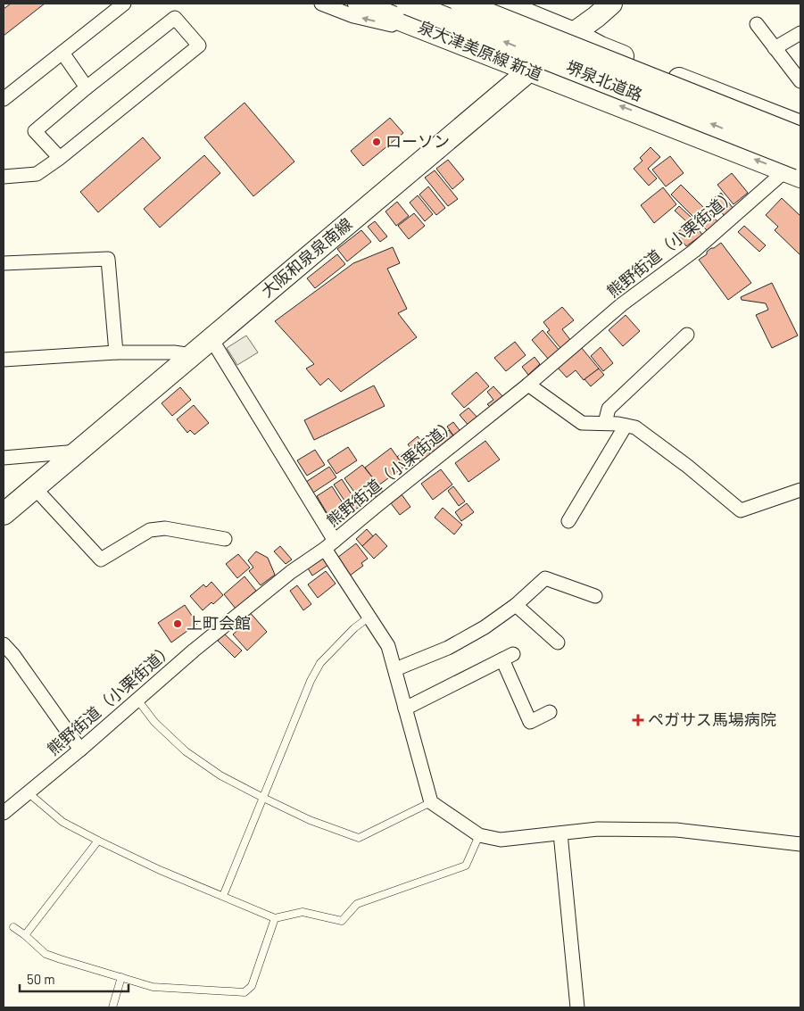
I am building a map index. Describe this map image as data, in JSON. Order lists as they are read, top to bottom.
{
  "streets": {
    "highway": ["堺泉北道路"],
    "main road": ["泉大津美原線 新道", "大阪和泉泉南線"],
    "street": ["熊野街道（小栗街道）"]
  },
  "crossings": [
    ["泉大津美原線 新道", "堺泉北道路"],
    ["泉大津美原線 新道", "熊野街道（小栗街道）"],
    ["泉大津美原線 新道", "大阪和泉泉南線"],
    ["堺泉北道路", "熊野街道（小栗街道）"]
  ],
  "places": {
    "other": ["ローソン", "上町会館"],
    "health": ["ペガサス馬場病院"]
  },
  "scale_bar": "50 m"
}
